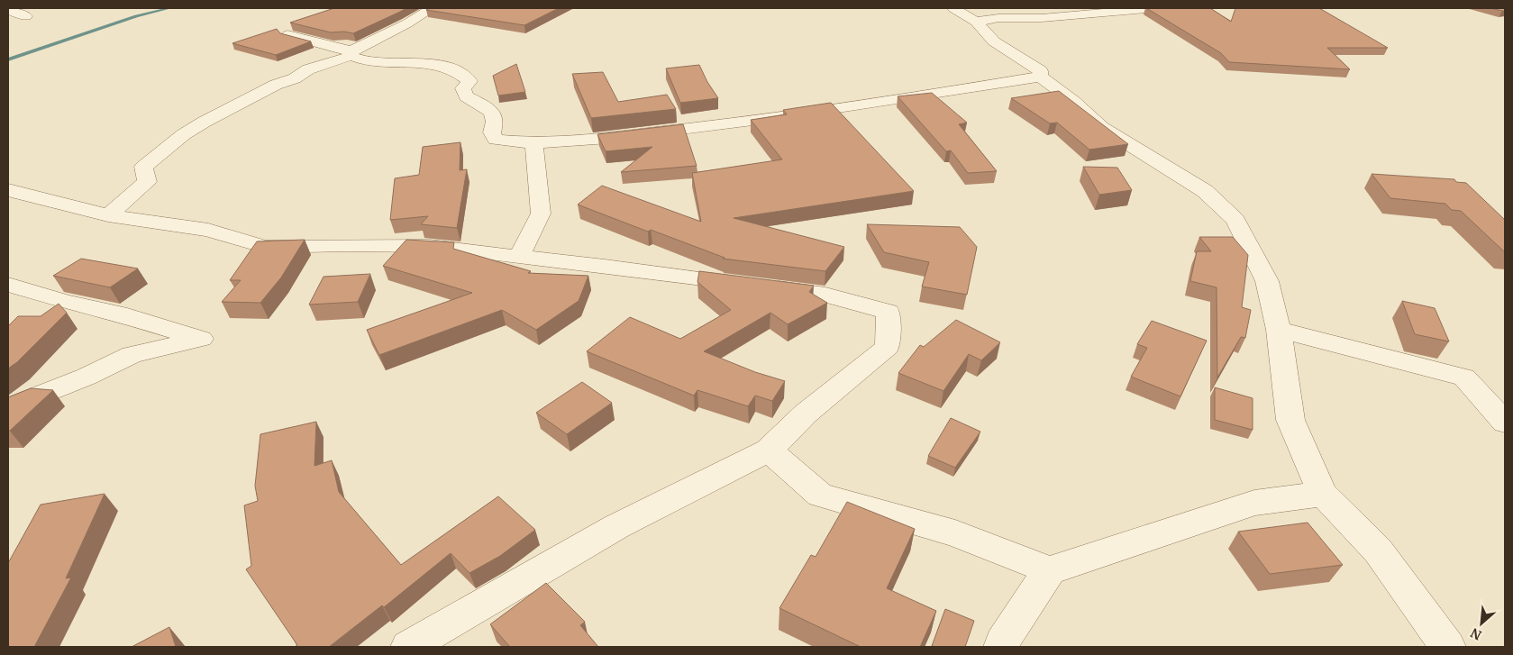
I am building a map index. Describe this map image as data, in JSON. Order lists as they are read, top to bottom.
{
  "north": "bottom left"
}
